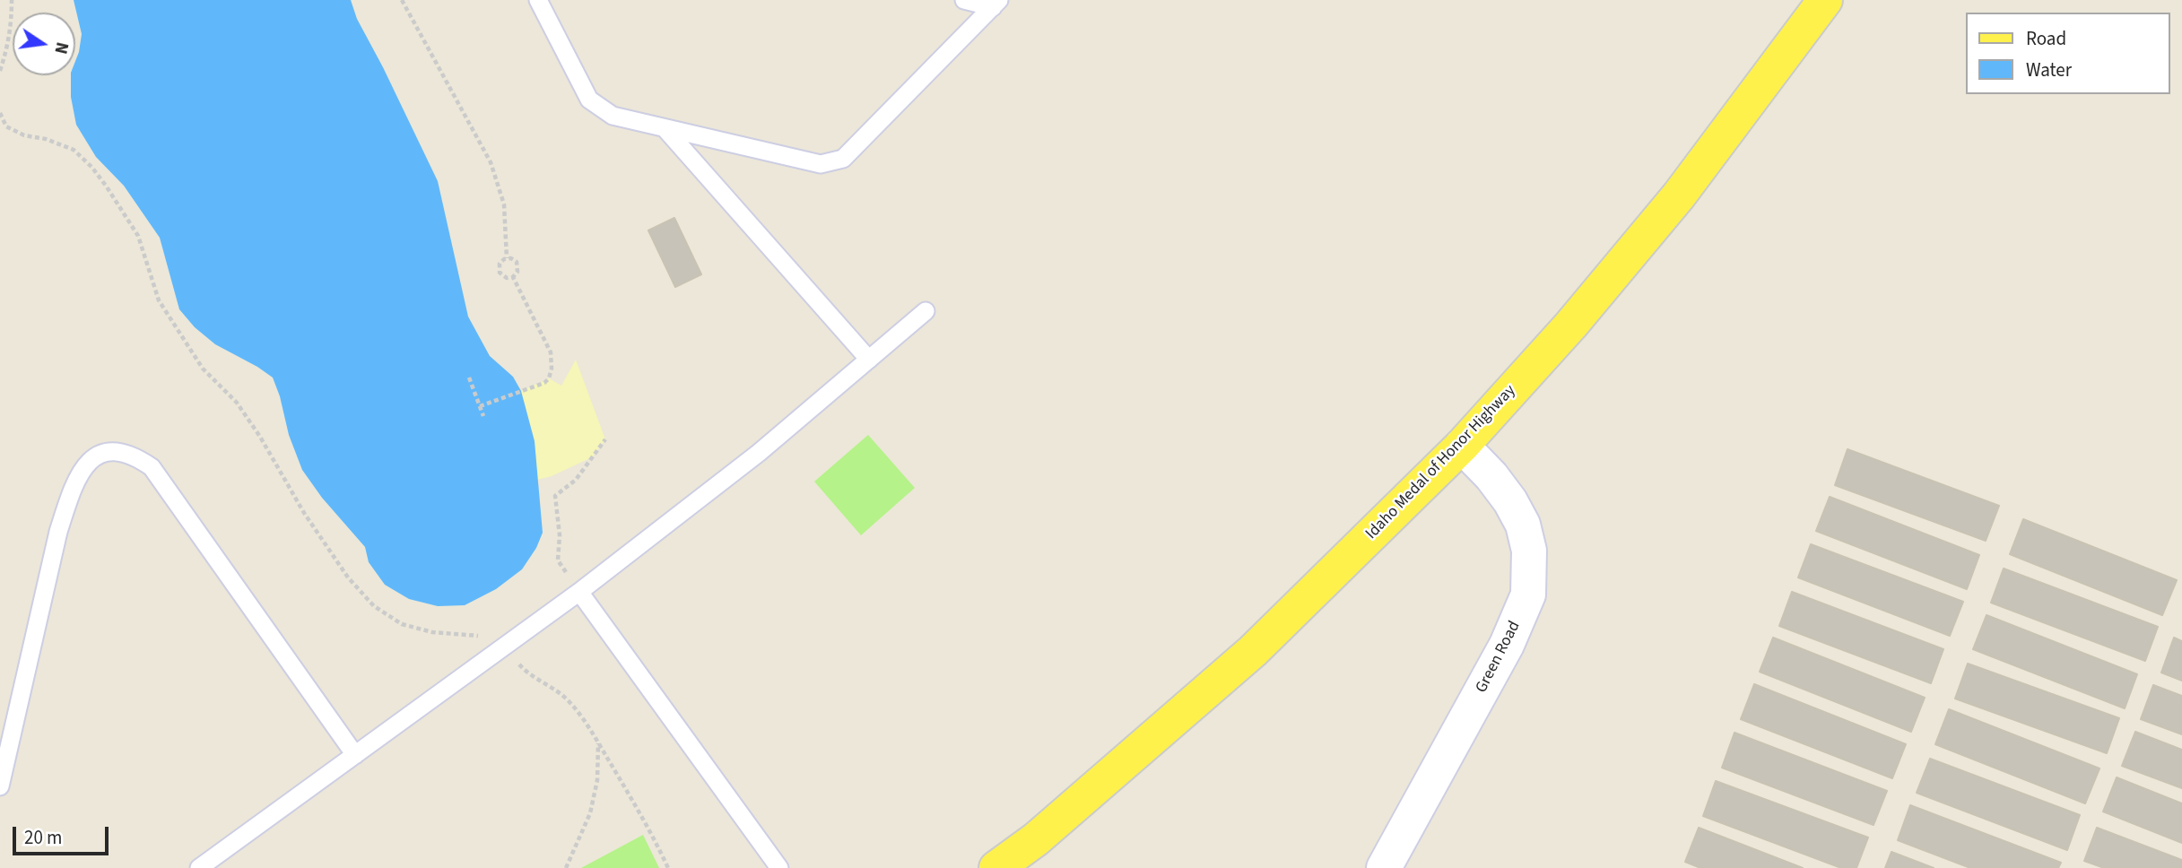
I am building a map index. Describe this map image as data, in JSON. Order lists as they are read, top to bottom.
{
  "streets": {
    "main road": ["Idaho Medal of Honor Highway"],
    "street": ["Green Road"]
  },
  "crossings": [
    ["Idaho Medal of Honor Highway", "Green Road"]
  ],
  "legend": ["Road", "Water"],
  "scale_bar": "20 m",
  "north": "right"
}
